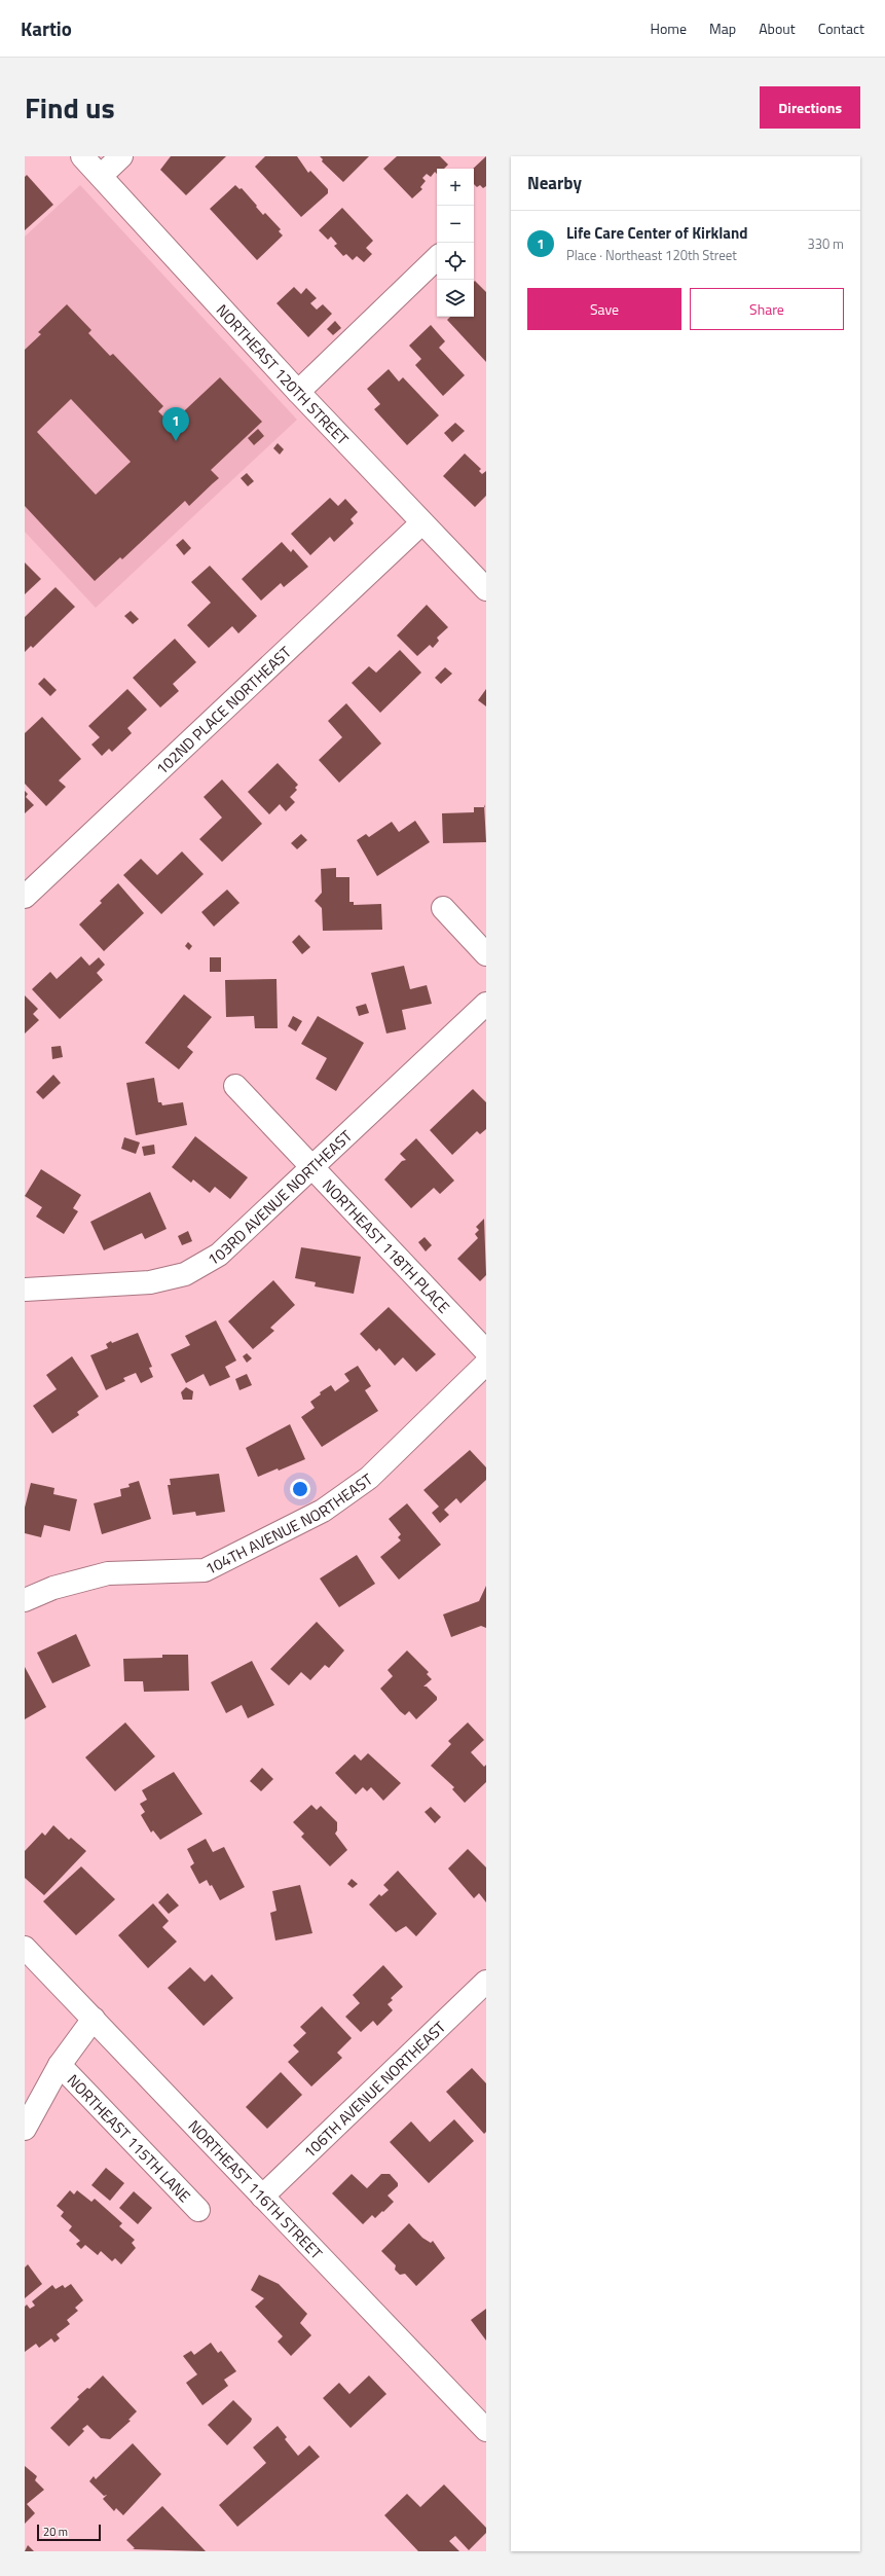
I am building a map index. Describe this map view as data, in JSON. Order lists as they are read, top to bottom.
{
  "streets": {
    "street": [
      "NORTHEAST 120TH STREET",
      "102ND PLACE NORTHEAST",
      "103RD AVENUE NORTHEAST",
      "NORTHEAST 118TH PLACE",
      "104TH AVENUE NORTHEAST",
      "106TH AVENUE NORTHEAST",
      "NORTHEAST 115TH LANE",
      "NORTHEAST 116TH STREET"
    ]
  },
  "crossings": [
    ["NORTHEAST 120TH STREET", "102ND PLACE NORTHEAST"],
    ["103RD AVENUE NORTHEAST", "NORTHEAST 118TH PLACE"],
    ["106TH AVENUE NORTHEAST", "NORTHEAST 116TH STREET"]
  ],
  "scale_bar": "20 m",
  "page": {
    "header": "Kartio",
    "nav": [
      "Home",
      "Map",
      "About",
      "Contact"
    ],
    "title": "Find us",
    "buttons": [
      "Directions",
      ["Save", "Share"]
    ],
    "heading": "Nearby",
    "map_buttons": ["+", "−"],
    "list": [
      {
        "mark": "1",
        "name": "Life Care Center of Kirkland",
        "note": "Place · Northeast 120th Street",
        "value": "330 m"
      }
    ],
    "pins": "1",
    "scale": "20 m"
  }
}
